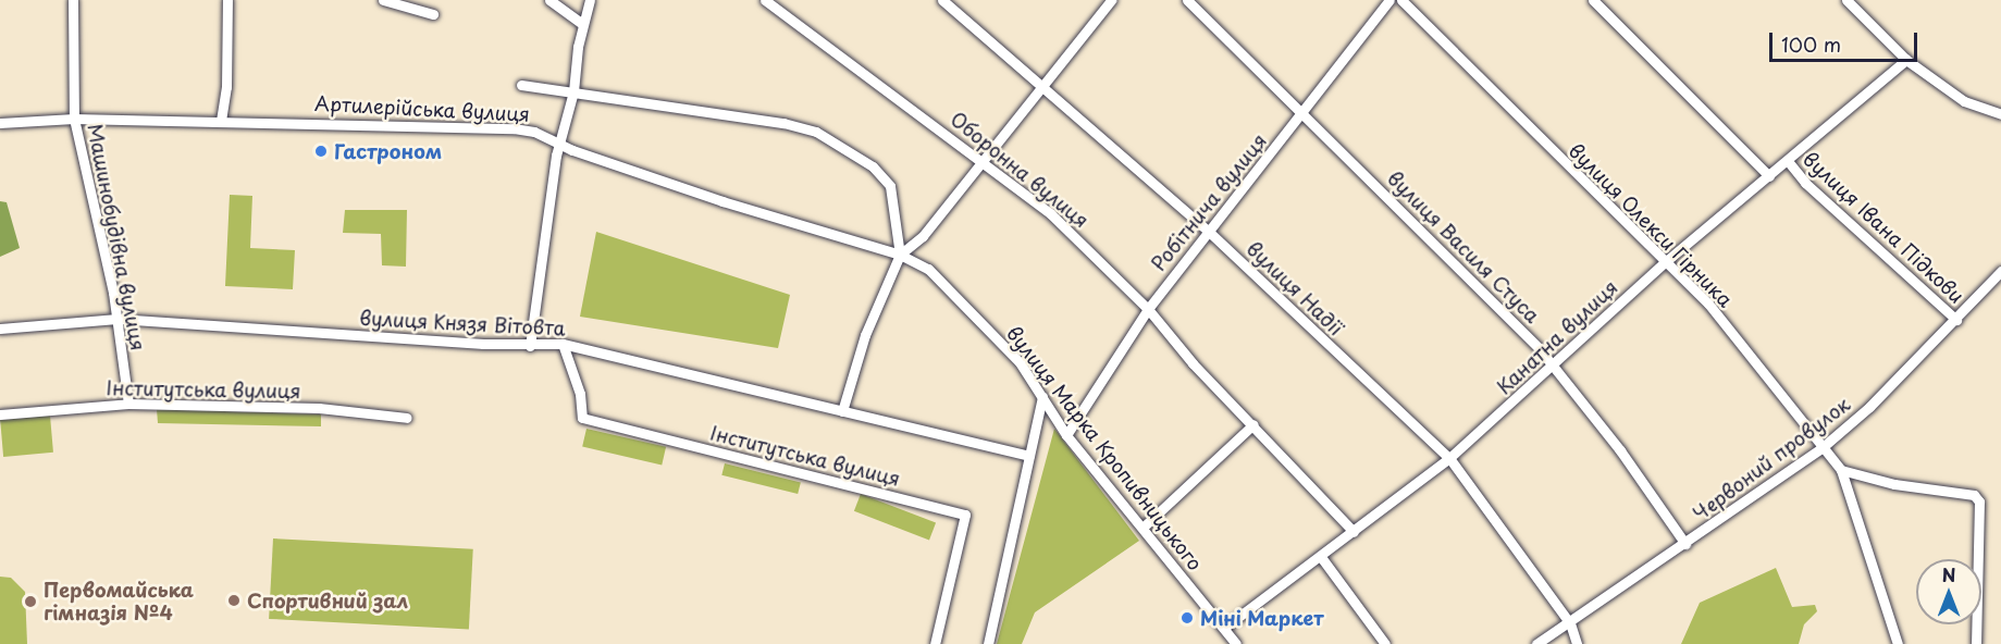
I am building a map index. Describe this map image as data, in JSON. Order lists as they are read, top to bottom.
{
  "streets": {
    "street": [
      "Артилерійська вулиця",
      "Оборонна вулиця",
      "Робітнича вулиця",
      "вулиця Олекси Гірника",
      "вулиця Івана Підкови",
      "Машинобудівна вулиця",
      "вулиця Василя Стуса",
      "вулиця Надії",
      "вулиця Князя Вітовта",
      "Канатна вулиця",
      "Інститутська вулиця",
      "вулиця Марка Кропивницького",
      "Червоний провулок"
    ]
  },
  "crossings": [
    ["Артилерійська вулиця", "Машинобудівна вулиця"],
    ["Артилерійська вулиця", "вулиця Марка Кропивницького"],
    ["Оборонна вулиця", "Робітнича вулиця"],
    ["Оборонна вулиця", "Канатна вулиця"],
    ["Робітнича вулиця", "вулиця Василя Стуса"],
    ["Робітнича вулиця", "вулиця Надії"],
    ["Робітнича вулиця", "вулиця Марка Кропивницького"],
    ["вулиця Олекси Гірника", "Канатна вулиця"],
    ["вулиця Олекси Гірника", "Червоний провулок"],
    ["вулиця Івана Підкови", "Канатна вулиця"],
    ["вулиця Івана Підкови", "Червоний провулок"],
    ["Машинобудівна вулиця", "вулиця Князя Вітовта"],
    ["Машинобудівна вулиця", "Інститутська вулиця"],
    ["вулиця Василя Стуса", "Канатна вулиця"],
    ["вулиця Василя Стуса", "Червоний провулок"],
    ["вулиця Надії", "Канатна вулиця"],
    ["вулиця Надії", "Червоний провулок"],
    ["вулиця Князя Вітовта", "Інститутська вулиця"],
    ["Канатна вулиця", "вулиця Марка Кропивницького"]
  ],
  "places": [
    "Гастроном",
    "Спортивний зал",
    "Первомайська гімназія №4",
    "Міні Маркет"
  ],
  "scale_bar": "100 m",
  "north": "top"
}
